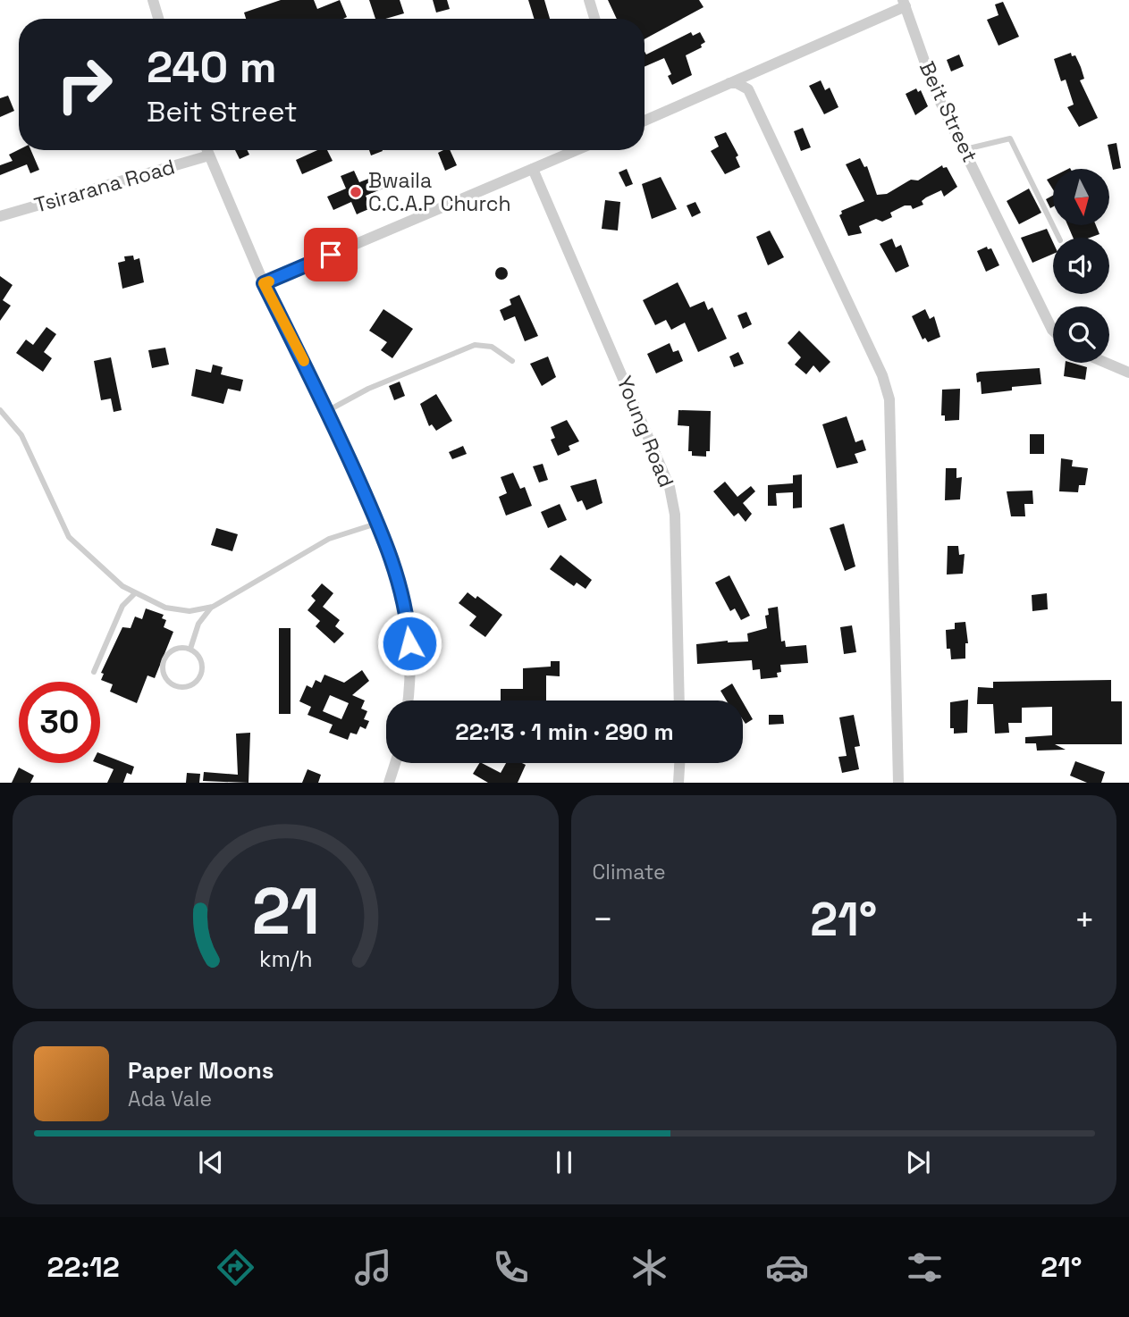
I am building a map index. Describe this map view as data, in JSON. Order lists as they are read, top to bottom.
{
  "streets": {
    "street": ["Beit Street", "Tsirarana Road", "Young Road"]
  },
  "places": ["Bwaila C.C.A.P Church"],
  "north": "bottom",
  "page": {
    "turn": ["240 m", "Beit Street"],
    "limit": "30",
    "trip": "22:13 · 1 min · 290 m",
    "tile": "Climate",
    "heat": ["−", "21°", "+"],
    "song": ["Paper Moons", "Ada Vale"],
    "tabs": ["22:12", "21°"],
    "gauge": ["21", "km/h"]
  }
}
